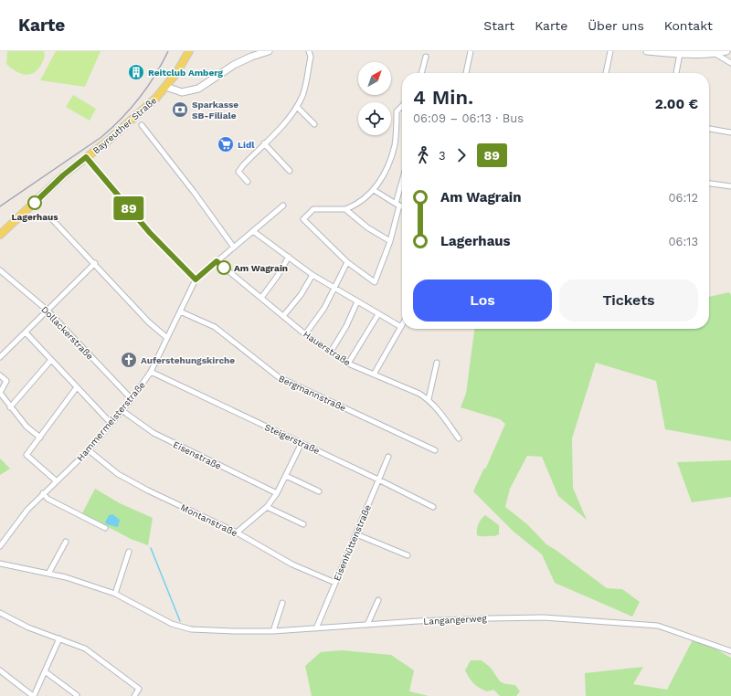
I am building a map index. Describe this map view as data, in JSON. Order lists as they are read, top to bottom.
{
  "streets": {
    "main road": ["Bayreuther Straße"],
    "street": [
      "Dollackerstraße",
      "Hauerstraße",
      "Bergmannstraße",
      "Hammermeisterstraße",
      "Steigerstraße",
      "Eisenstraße",
      "Montanstraße",
      "Eisenhüttenstraße",
      "Langangerweg"
    ]
  },
  "crossings": [
    ["Dollackerstraße", "Hammermeisterstraße"],
    ["Bergmannstraße", "Hammermeisterstraße"],
    ["Hammermeisterstraße", "Steigerstraße"],
    ["Hammermeisterstraße", "Eisenstraße"],
    ["Hammermeisterstraße", "Montanstraße"],
    ["Steigerstraße", "Eisenhüttenstraße"],
    ["Montanstraße", "Eisenhüttenstraße"],
    ["Eisenhüttenstraße", "Langangerweg"]
  ],
  "places": {
    "building": ["Reitclub Amberg"],
    "bank": ["Sparkasse SB-Filiale"],
    "supermarket": ["Lidl"],
    "other": ["Lagerhaus", "Am Wagrain"],
    "church": ["Auferstehungskirche"]
  },
  "lines": ["bus line 89"],
  "north": "top right",
  "page": {
    "header": "Karte",
    "nav": [
      "Start",
      "Karte",
      "Über uns",
      "Kontakt"
    ],
    "on_map": "89",
    "heading": ["4 Min.", "06:09 – 06:13 · Bus", "2.00 €"],
    "legs": ["3", "89"],
    "list": [
      {
        "name": "Am Wagrain",
        "value": "06:12"
      },
      {
        "name": "Lagerhaus",
        "value": "06:13"
      }
    ],
    "buttons": ["Los", "Tickets"]
  }
}
